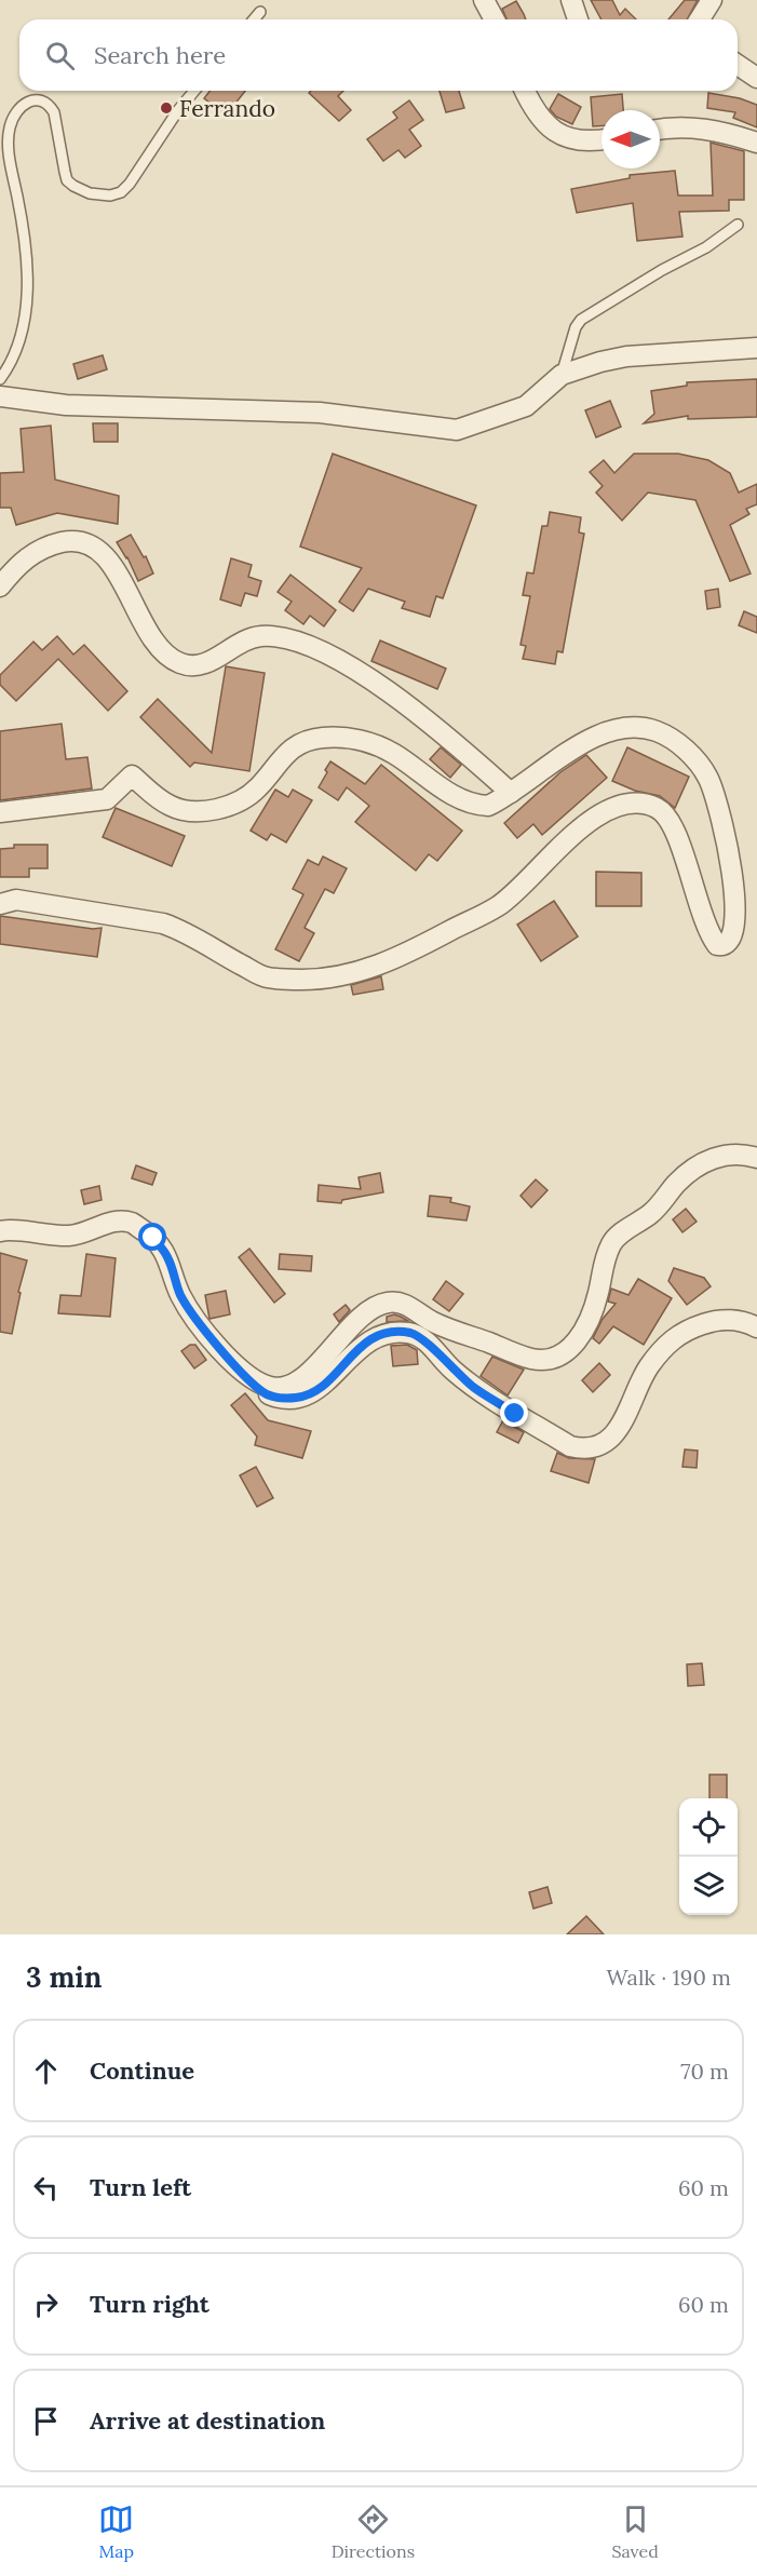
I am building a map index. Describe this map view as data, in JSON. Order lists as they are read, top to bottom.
{
  "places": ["Ferrando"],
  "north": "left",
  "page": {
    "search": "Search here",
    "heading": ["3 min", "Walk · 190 m"],
    "list": [
      ["Continue", "70 m"],
      ["Turn left", "60 m"],
      ["Turn right", "60 m"],
      "Arrive at destination"
    ],
    "nav": ["Map", "Directions", "Saved"]
  }
}
